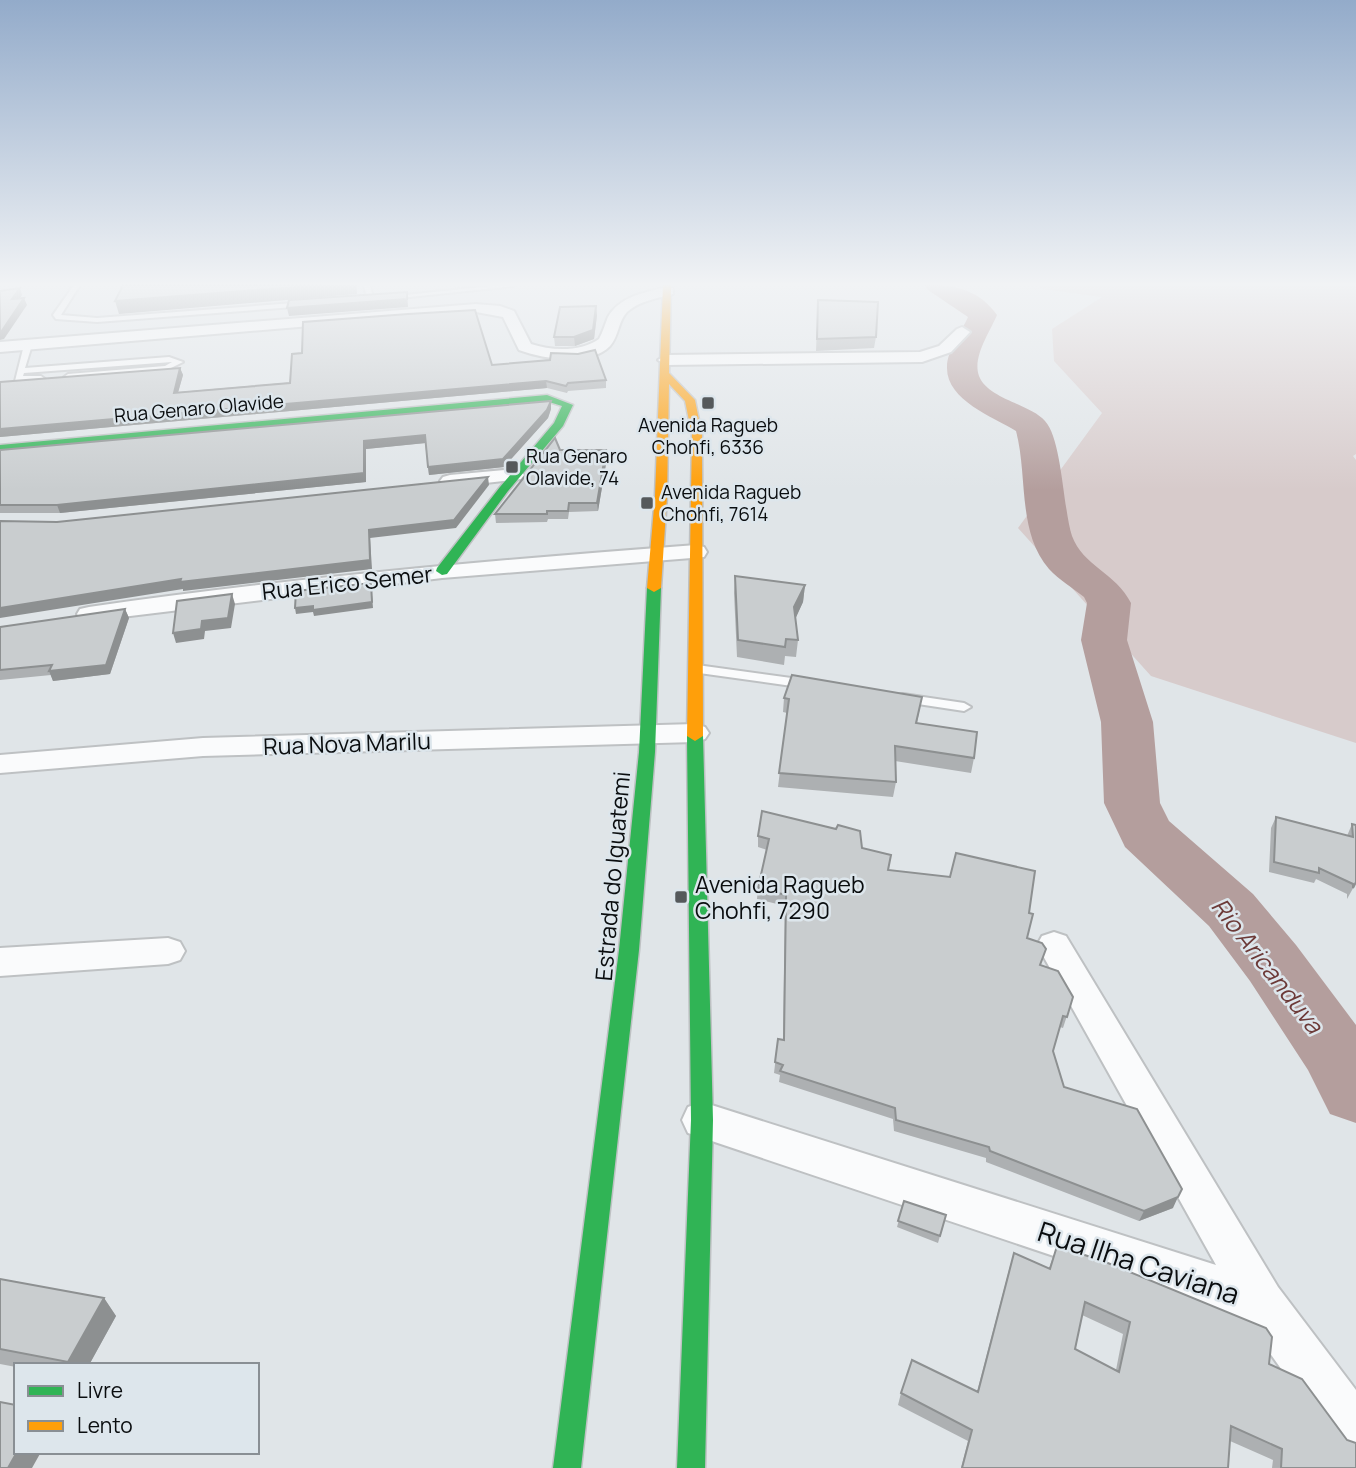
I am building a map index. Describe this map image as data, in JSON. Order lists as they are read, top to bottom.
{
  "streets": {
    "street": [
      "Rua Genaro Olavide",
      "Rua Erico Semer",
      "Rua Nova Marilu",
      "Estrada do Iguatemi",
      "Rua Ilha Caviana"
    ]
  },
  "crossings": [
    ["Rua Genaro Olavide", "Rua Erico Semer"],
    ["Rua Erico Semer", "Estrada do Iguatemi"],
    ["Rua Nova Marilu", "Estrada do Iguatemi"]
  ],
  "water": ["Rio Aricanduva"],
  "places": {
    "transit": [
      "Avenida Ragueb Chohfi, 6336",
      "Rua Genaro Olavide, 74",
      "Avenida Ragueb Chohfi, 7614",
      "Avenida Ragueb Chohfi, 7290"
    ]
  },
  "legend": ["Livre", "Lento"]
}
